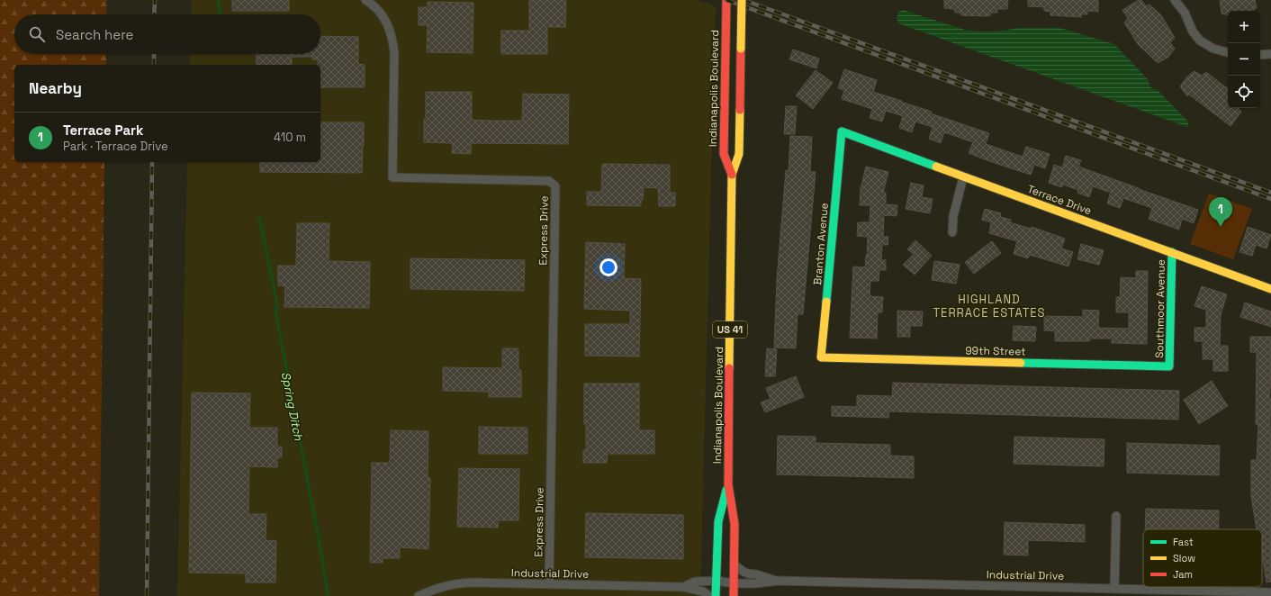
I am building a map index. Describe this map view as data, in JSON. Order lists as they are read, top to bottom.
{
  "streets": {
    "main road": [
      "Indianapolis Boulevard",
      "Terrace Drive",
      "Branton Avenue",
      "Southmoor Avenue",
      "US 41",
      "99th Street"
    ],
    "street": ["Express Drive", "Industrial Drive"]
  },
  "crossings": [
    ["Indianapolis Boulevard", "Industrial Drive"],
    ["Terrace Drive", "Branton Avenue"],
    ["Terrace Drive", "Southmoor Avenue"],
    ["Express Drive", "Industrial Drive"],
    ["Branton Avenue", "99th Street"],
    ["Southmoor Avenue", "99th Street"]
  ],
  "districts": ["HIGHLAND TERRACE ESTATES"],
  "water": ["Spring Ditch"],
  "legend": ["Fast", "Slow", "Jam"],
  "page": {
    "map_buttons": ["+", "−"],
    "search": "Search here",
    "heading": "Nearby",
    "list": [
      {
        "mark": "1",
        "name": "Terrace Park",
        "note": "Park · Terrace Drive",
        "value": "410 m"
      }
    ],
    "pins": "1"
  }
}
